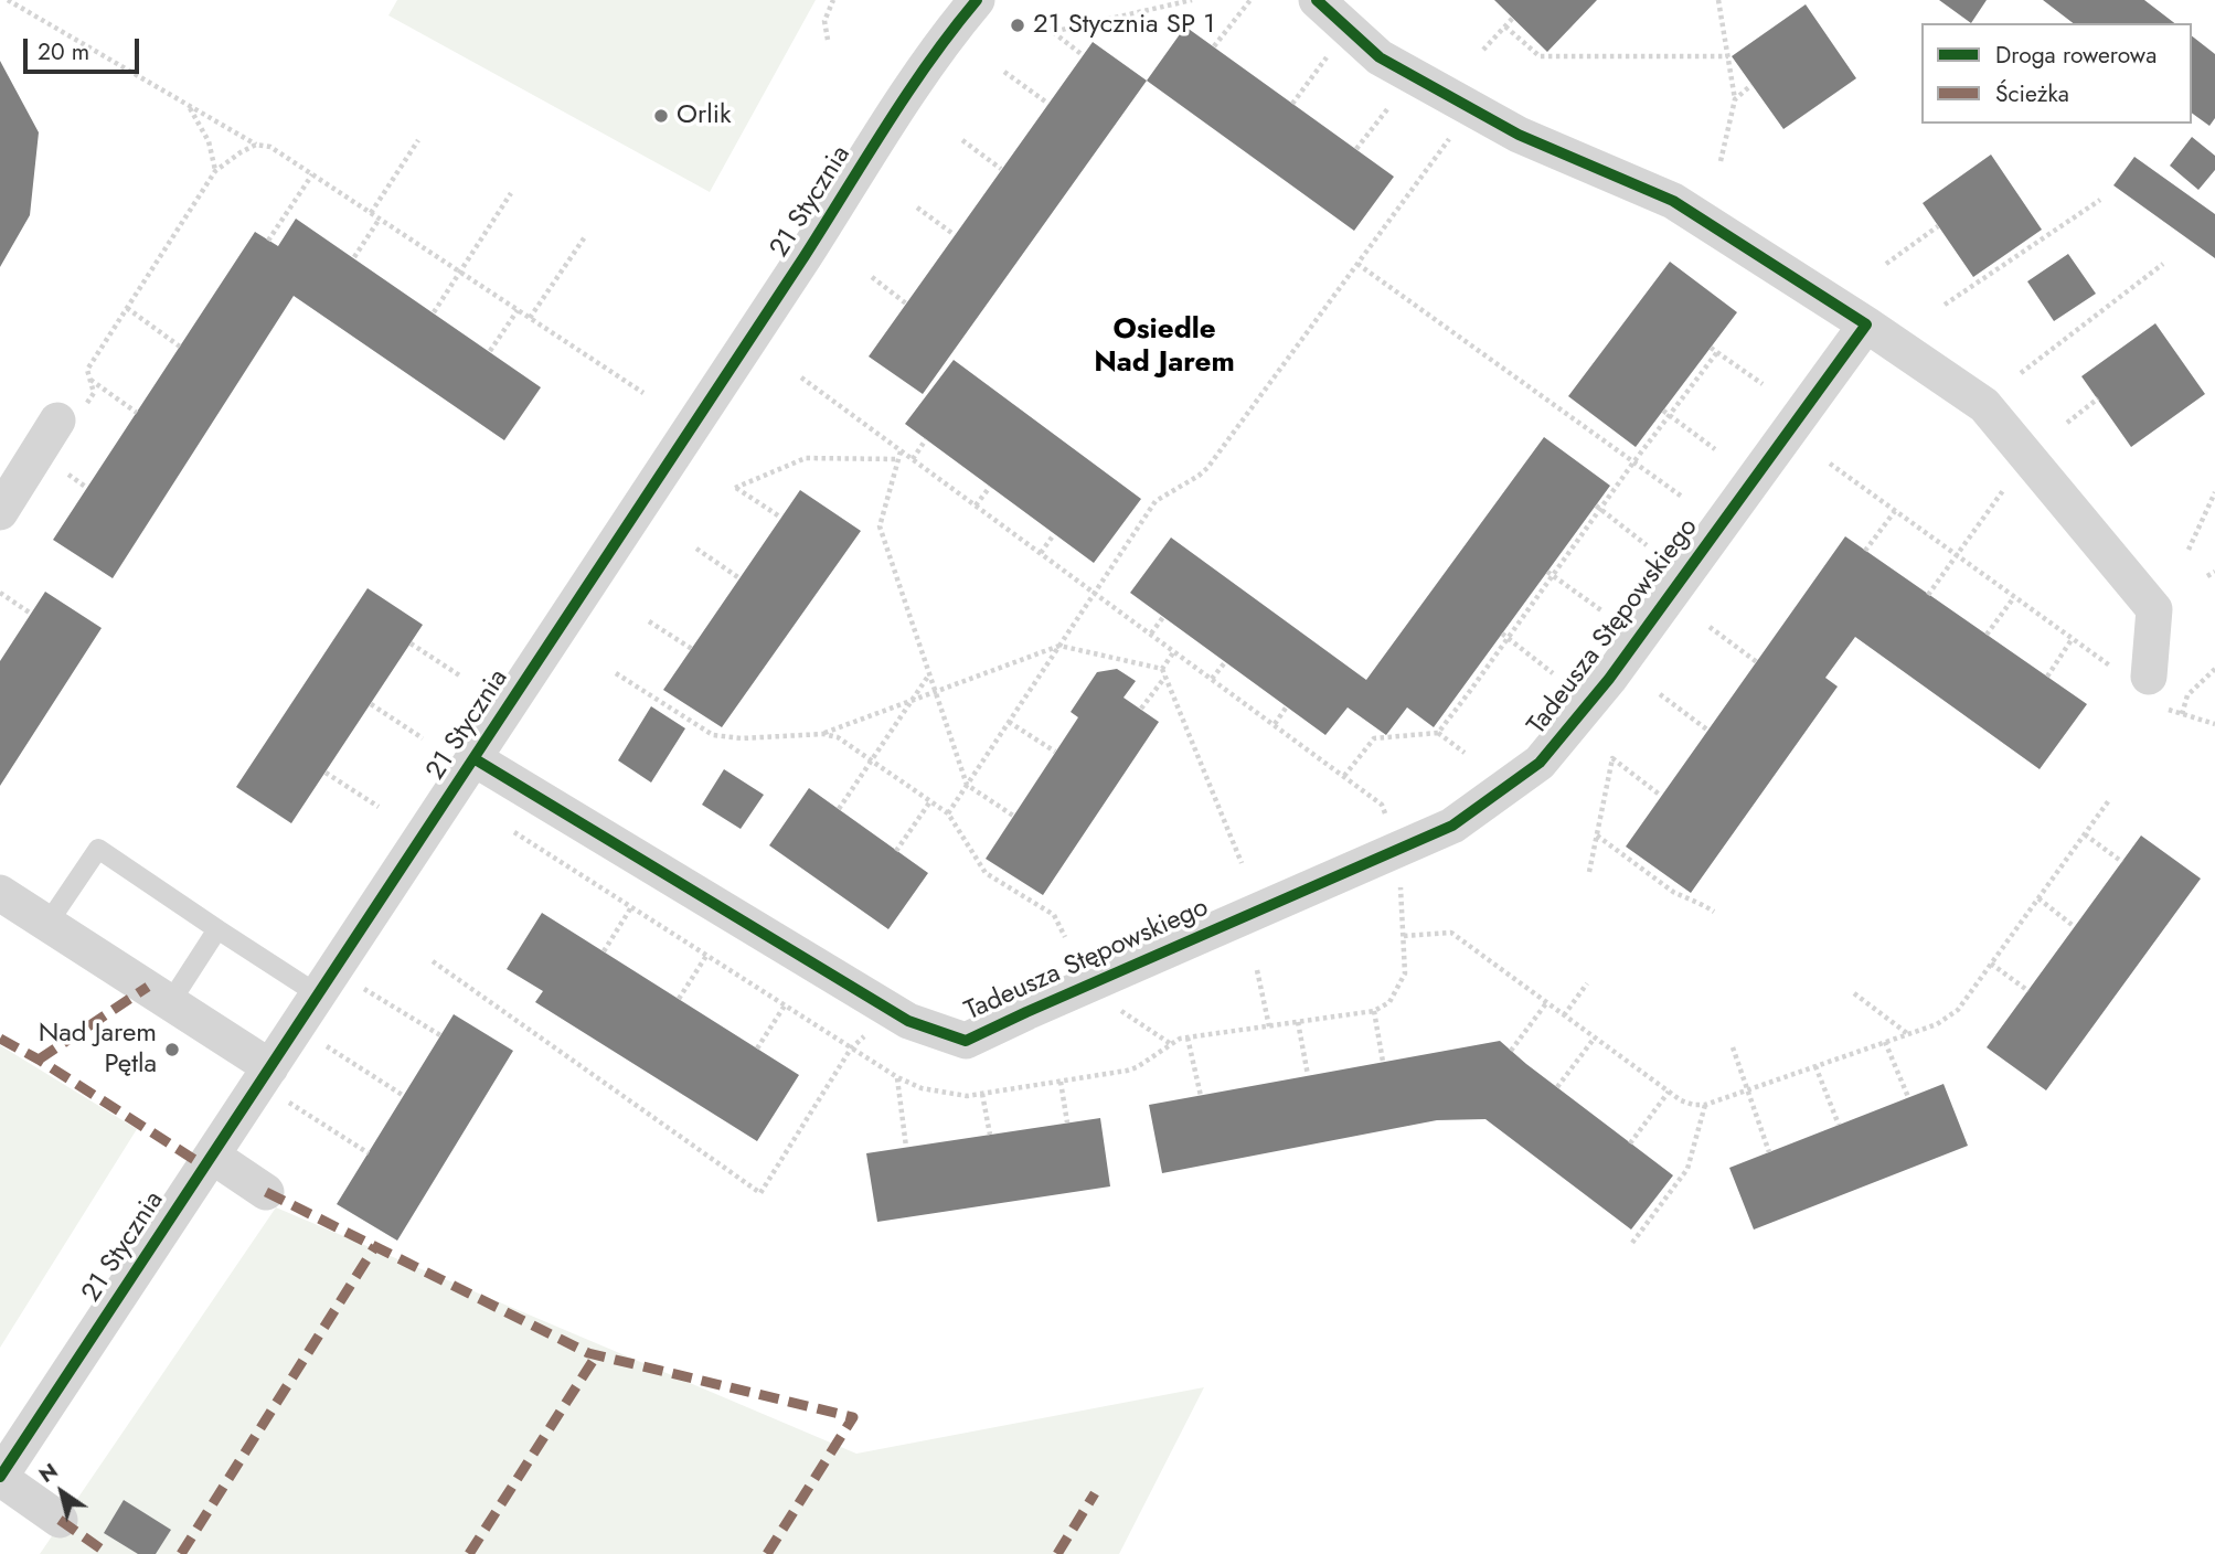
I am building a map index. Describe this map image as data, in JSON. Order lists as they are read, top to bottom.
{
  "streets": {
    "street": ["21 Stycznia", "Tadeusza Stępowskiego"]
  },
  "crossings": [
    ["21 Stycznia", "Tadeusza Stępowskiego"]
  ],
  "districts": ["Osiedle Nad Jarem"],
  "places": ["21 Stycznia SP 1", "Orlik", "Nad Jarem Pętla"],
  "legend": ["Droga rowerowa", "Ścieżka"],
  "scale_bar": "20 m",
  "north": "top left"
}
